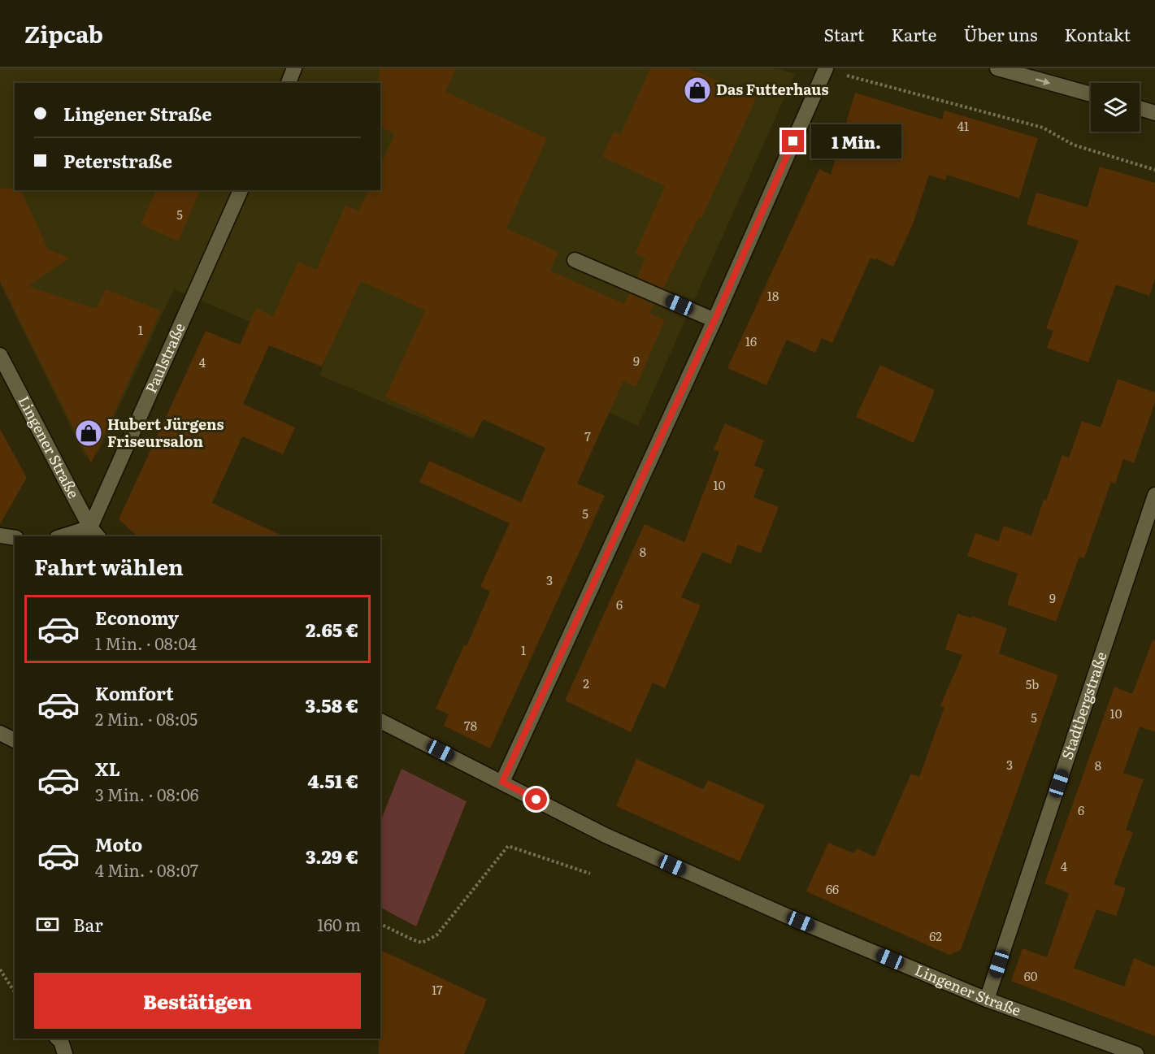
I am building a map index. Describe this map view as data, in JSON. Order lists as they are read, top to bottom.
{
  "streets": {
    "street": ["Paulstraße", "Lingener Straße", "Stadtbergstraße"]
  },
  "crossings": [
    ["Paulstraße", "Lingener Straße"],
    ["Lingener Straße", "Stadtbergstraße"]
  ],
  "places": {
    "shop": ["Das Futterhaus", "Hubert Jürgens Friseursalon"]
  },
  "house_numbers": [
    "41",
    "5",
    "18",
    "1",
    "16",
    "9",
    "4",
    "7",
    "10",
    "5",
    "8",
    "3",
    "9",
    "6",
    "1",
    "2",
    "5b",
    "10",
    "5",
    "78",
    "3",
    "8",
    "6",
    "4",
    "66",
    "62",
    "60",
    "17"
  ],
  "page": {
    "header": "Zipcab",
    "nav": [
      "Start",
      "Karte",
      "Über uns",
      "Kontakt"
    ],
    "banner": ["Lingener Straße", "Peterstraße"],
    "bubble": "1 Min.",
    "heading": "Fahrt wählen",
    "list": [
      {
        "name": "Economy",
        "note": "1 Min. · 08:04",
        "value": "2.65 €"
      },
      {
        "name": "Komfort",
        "note": "2 Min. · 08:05",
        "value": "3.58 €"
      },
      {
        "name": "XL",
        "note": "3 Min. · 08:06",
        "value": "4.51 €"
      },
      {
        "name": "Moto",
        "note": "4 Min. · 08:07",
        "value": "3.29 €"
      }
    ],
    "pay": ["Bar", "160 m"],
    "buttons": "Bestätigen"
  }
}
